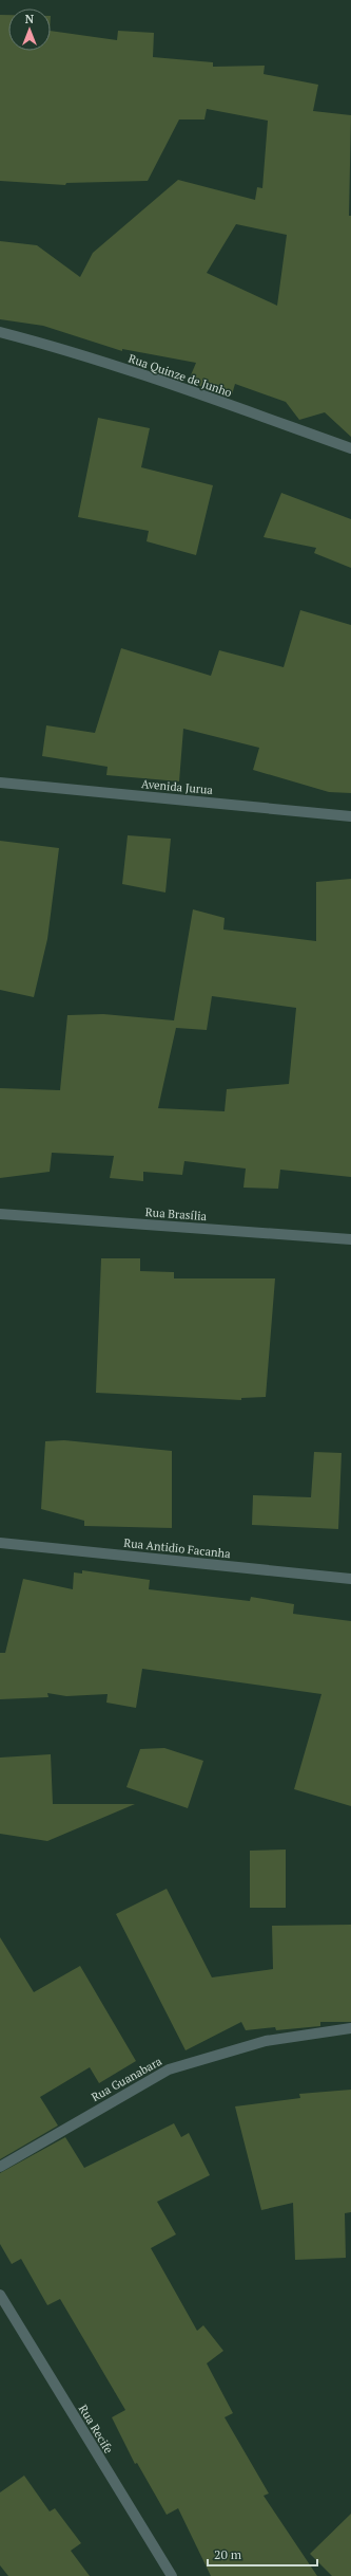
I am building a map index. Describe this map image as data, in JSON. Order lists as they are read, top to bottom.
{
  "streets": {
    "street": [
      "Rua Quinze de Junho",
      "Avenida Jurua",
      "Rua Brasília",
      "Rua Antidio Facanha",
      "Rua Guanabara",
      "Rua Recife"
    ]
  },
  "scale_bar": "20 m",
  "north": "top"
}
